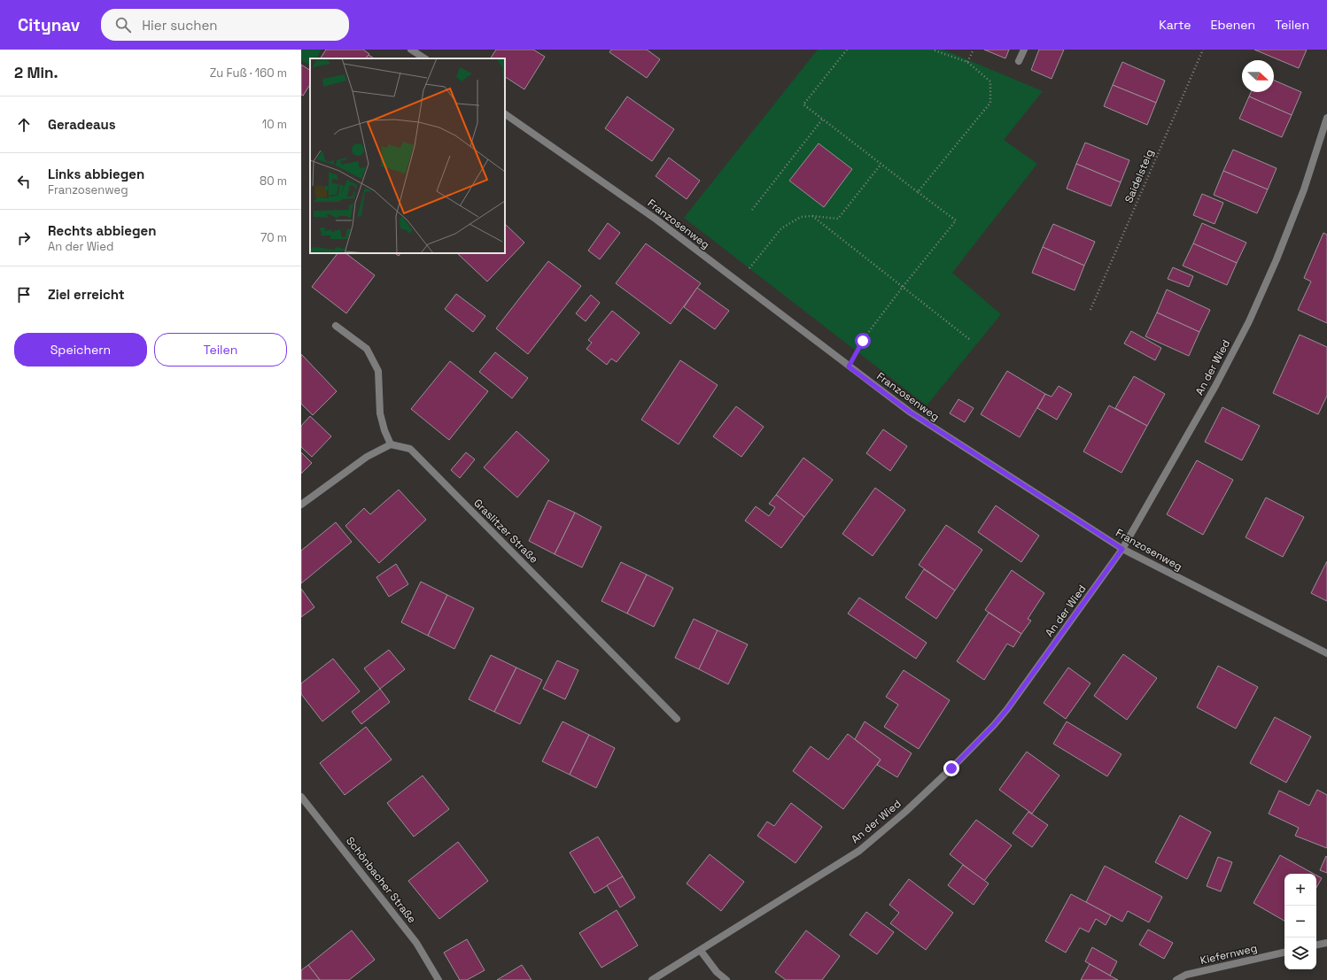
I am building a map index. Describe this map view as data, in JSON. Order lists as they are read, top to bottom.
{
  "streets": {
    "street": [
      "Franzosenweg",
      "An der Wied",
      "Graslitzer Straße",
      "Schönbacher Straße",
      "Kiefernweg"
    ],
    "path": ["Saidelsteig"]
  },
  "crossings": [
    ["Franzosenweg", "An der Wied"]
  ],
  "north": "right",
  "page": {
    "header": "Citynav",
    "search": "Hier suchen",
    "nav": ["Karte", "Ebenen", "Teilen"],
    "heading": ["2 Min.", "Zu Fuß · 160 m"],
    "list": [
      ["Geradeaus", "10 m"],
      ["Links abbiegen", "Franzosenweg", "80 m"],
      ["Rechts abbiegen", "An der Wied", "70 m"],
      "Ziel erreicht"
    ],
    "buttons": ["Speichern", "Teilen"],
    "map_buttons": ["+", "−"]
  }
}
